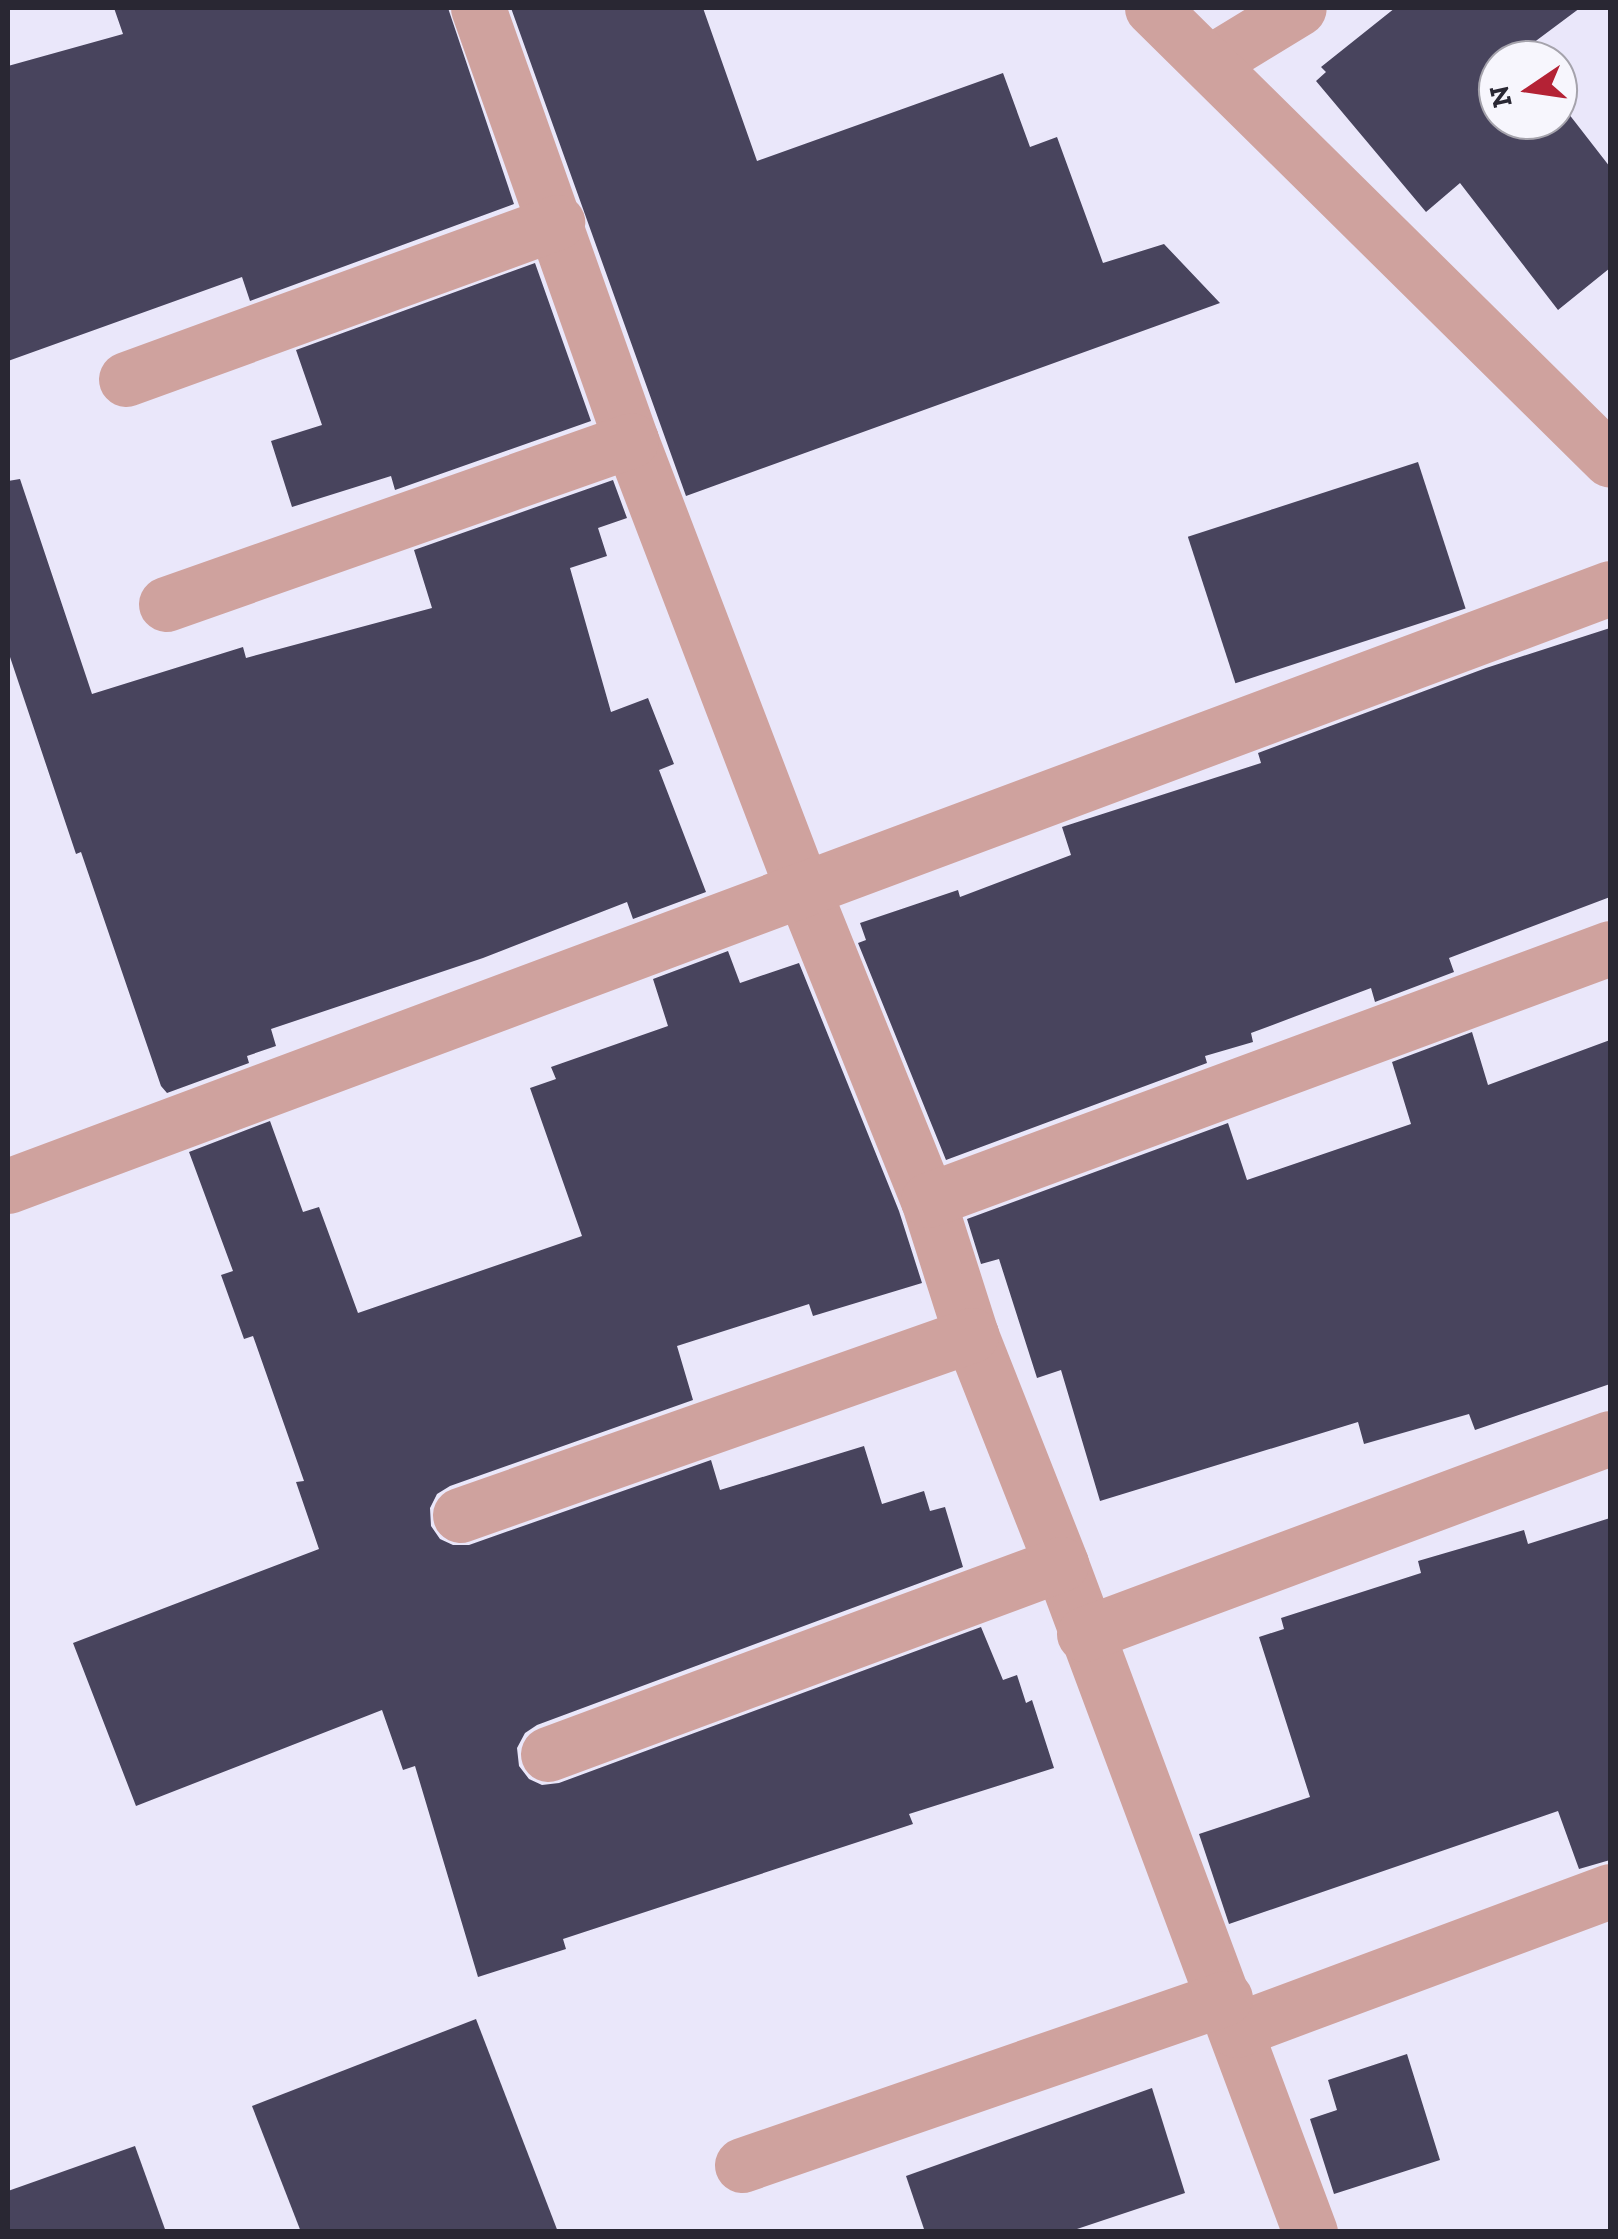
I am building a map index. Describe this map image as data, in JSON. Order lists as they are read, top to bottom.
{
  "north": "left"
}
